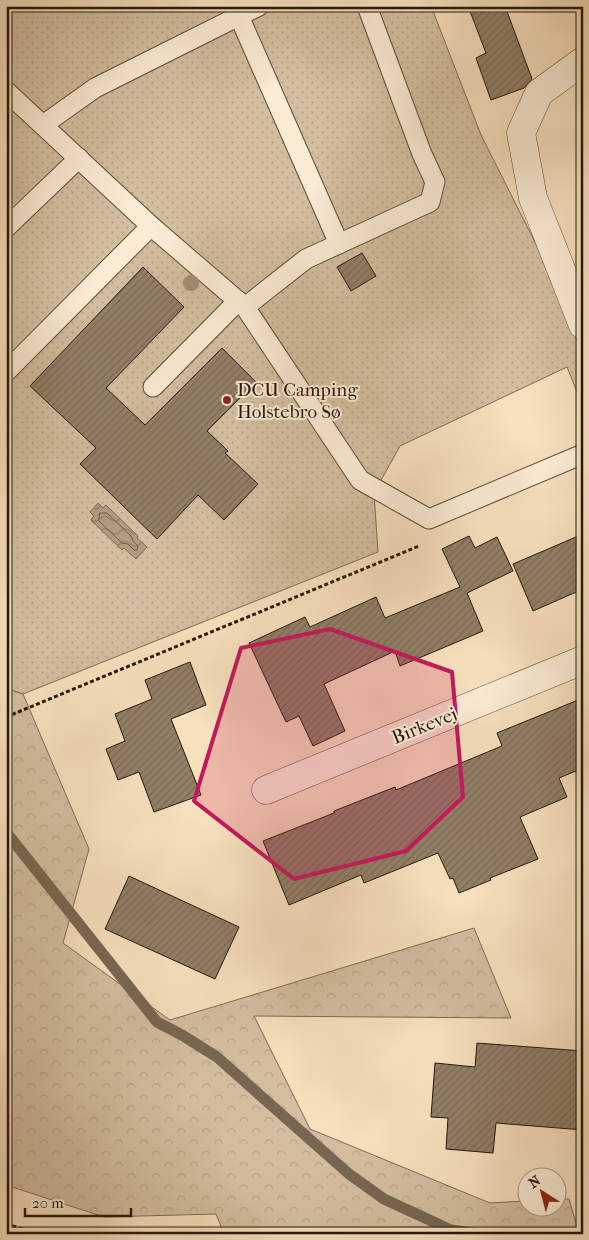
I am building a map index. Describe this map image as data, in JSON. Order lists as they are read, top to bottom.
{
  "streets": {
    "street": ["Birkevej"]
  },
  "places": ["DCU Camping Holstebro Sø"],
  "scale_bar": "20 m",
  "north": "top left"
}
